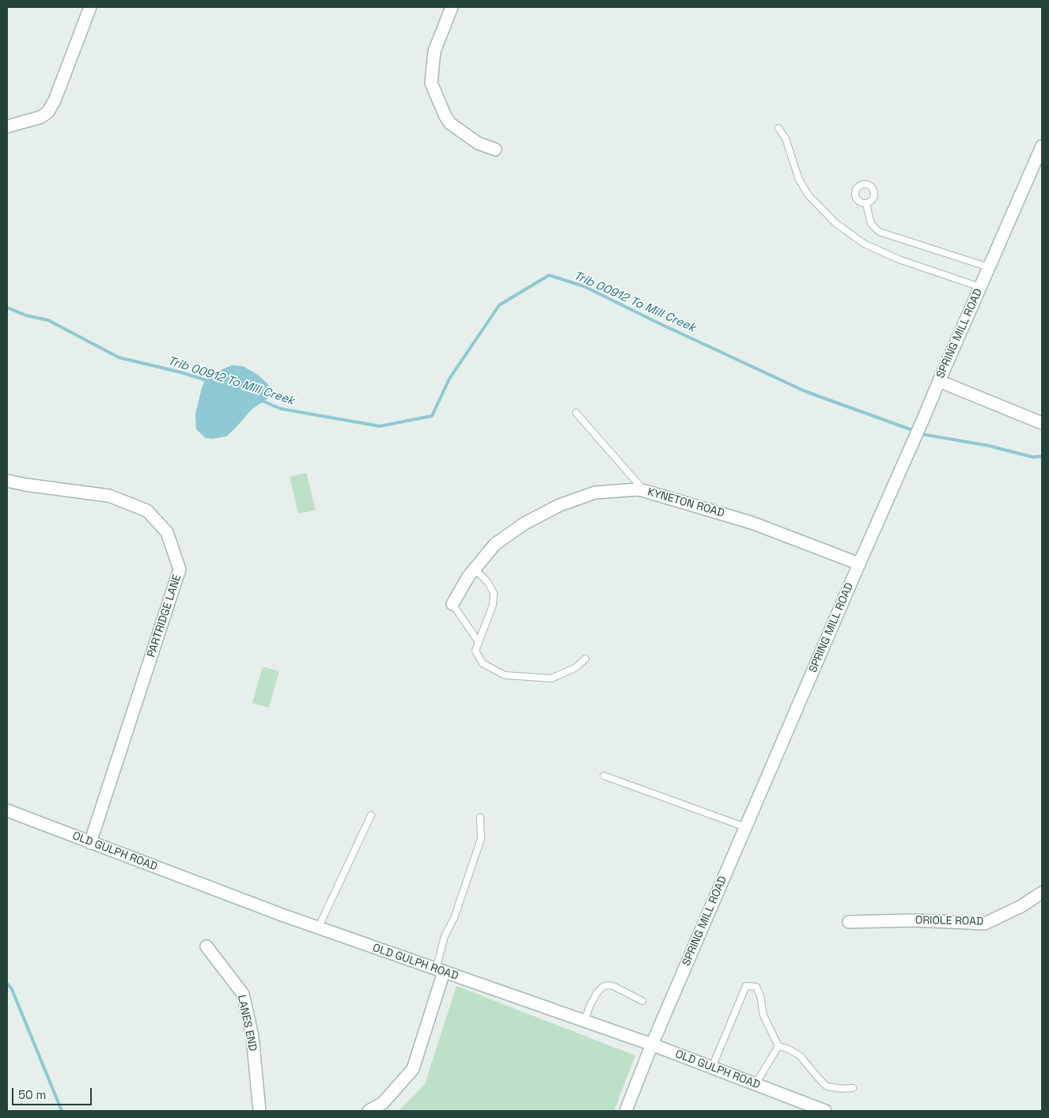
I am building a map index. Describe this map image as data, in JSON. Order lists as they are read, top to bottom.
{
  "streets": {
    "street": [
      "SPRING MILL ROAD",
      "KYNETON ROAD",
      "PARTRIDGE LANE",
      "OLD GULPH ROAD",
      "ORIOLE ROAD",
      "LANES END"
    ]
  },
  "crossings": [
    ["SPRING MILL ROAD", "KYNETON ROAD"],
    ["SPRING MILL ROAD", "OLD GULPH ROAD"],
    ["PARTRIDGE LANE", "OLD GULPH ROAD"]
  ],
  "water": ["Trib 00912 To Mill Creek"],
  "scale_bar": "50 m"
}
